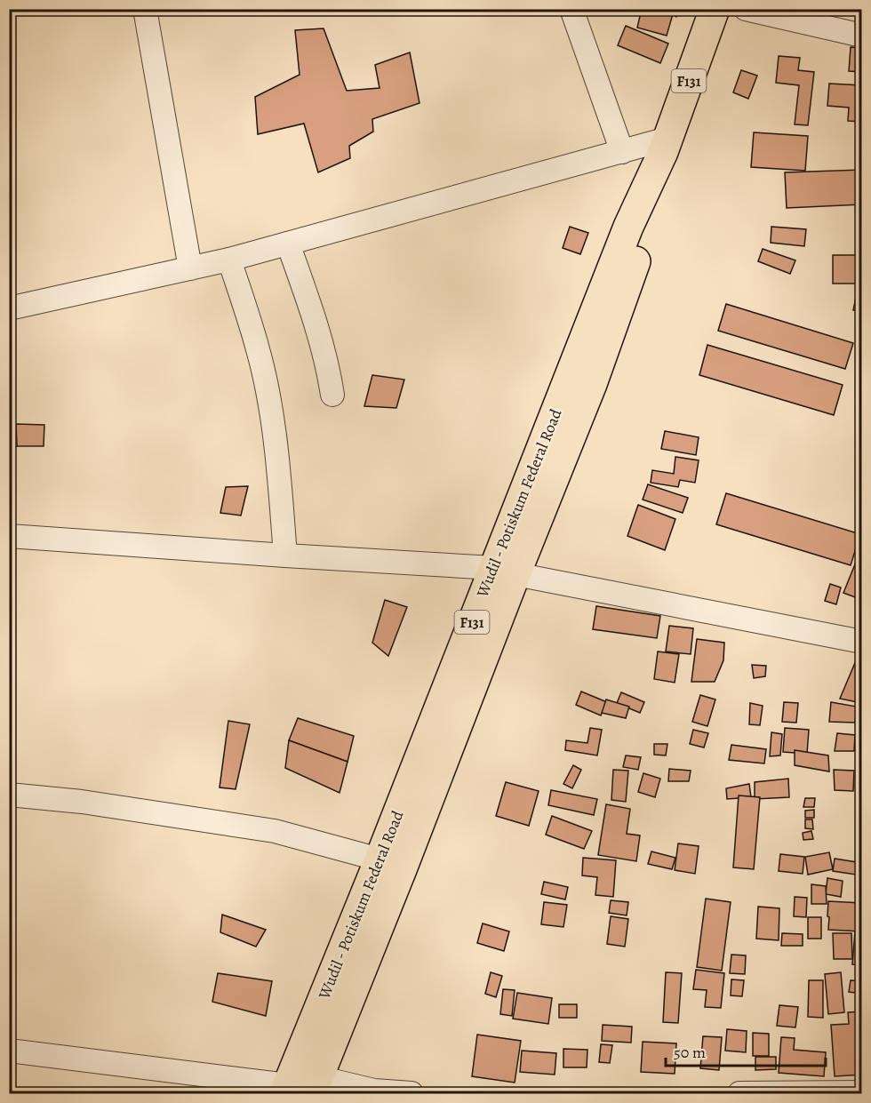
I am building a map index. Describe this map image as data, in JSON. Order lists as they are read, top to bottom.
{
  "streets": {
    "main road": ["F131", "Wudil - Potiskum Federal Road"]
  },
  "scale_bar": "50 m"
}
